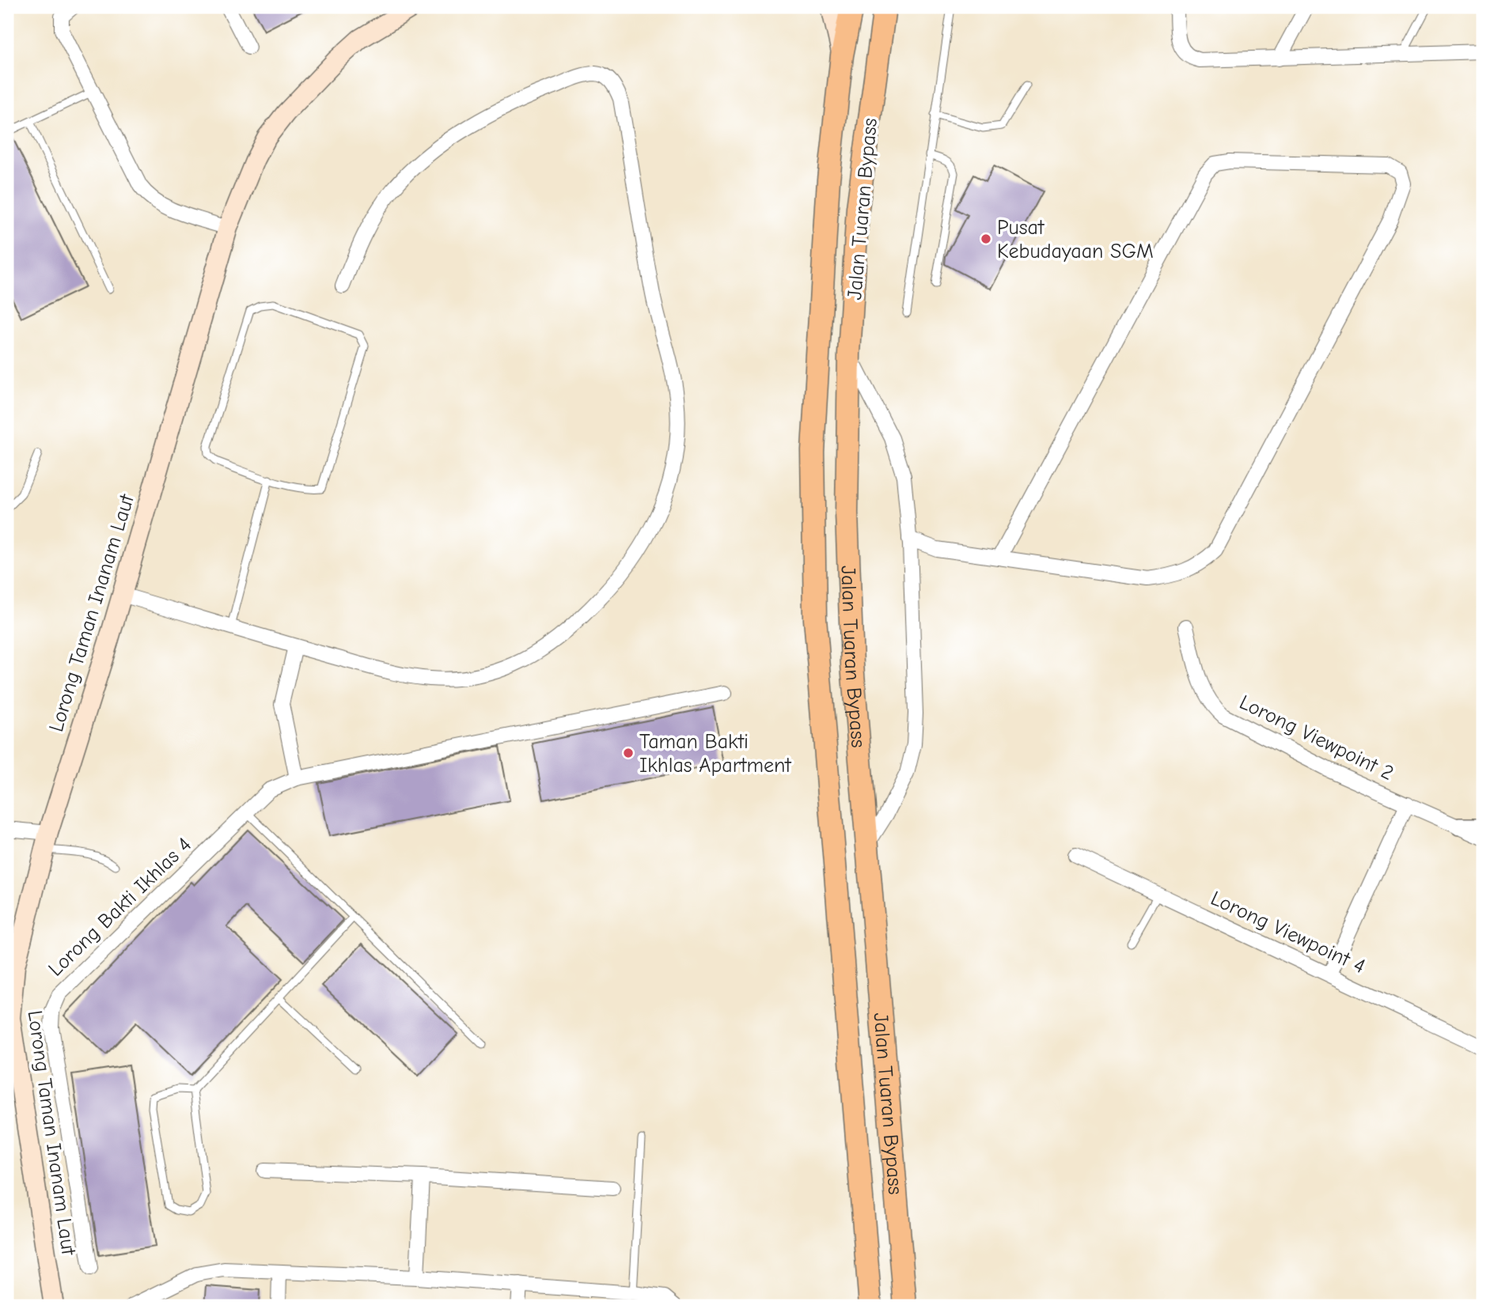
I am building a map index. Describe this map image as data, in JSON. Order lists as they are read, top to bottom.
{
  "streets": {
    "highway": ["Jalan Tuaran Bypass"],
    "main road": ["Lorong Taman Inanam Laut"],
    "street": ["Lorong Viewpoint 2", "Lorong Bakti Ikhlas 4", "Lorong Viewpoint 4"]
  },
  "places": ["Pusat Kebudayaan SGM", "Taman Bakti Ikhlas Apartment"]
}
